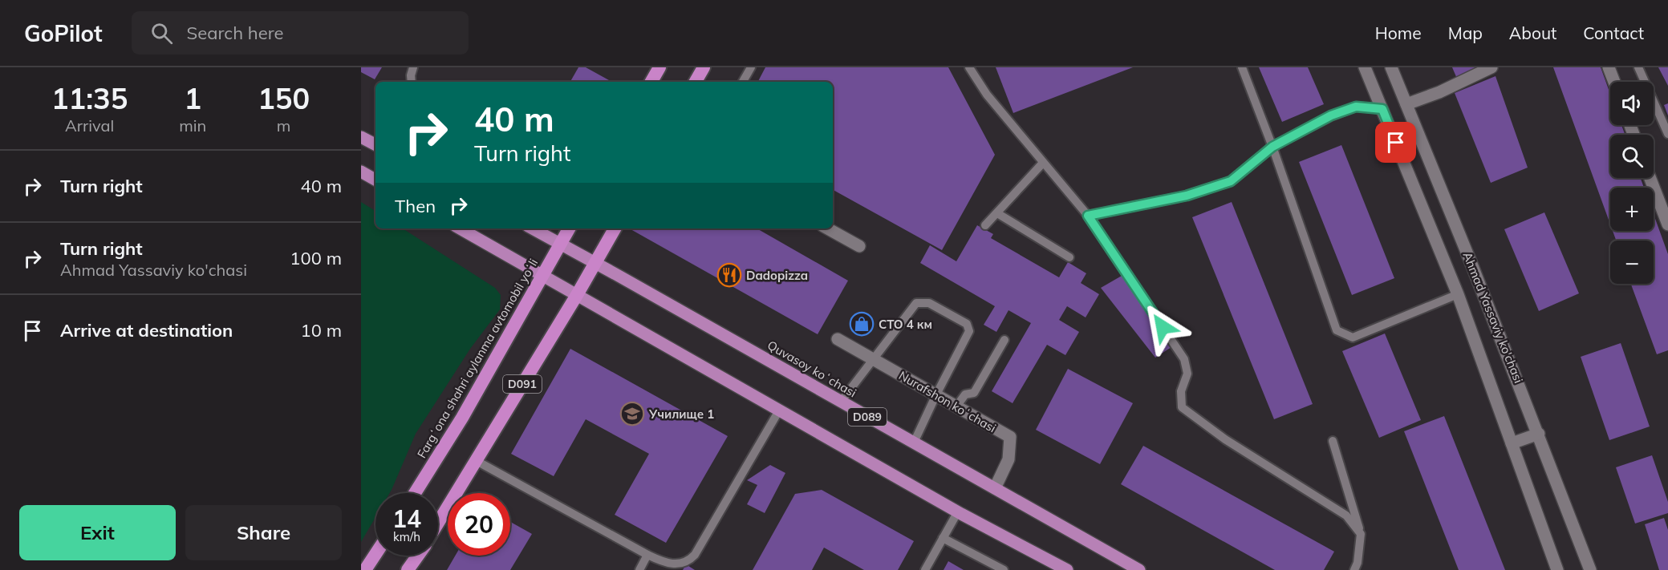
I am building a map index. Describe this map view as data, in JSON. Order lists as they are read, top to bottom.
{
  "streets": {
    "highway": ["Fargʻona shahri aylanma avtomobil yoʻli", "D091"],
    "main road": [
      "Ahmad Yassaviy ko'chasi",
      "Quvasoy koʻchasi",
      "Nurafshon koʻchasi",
      "D089"
    ]
  },
  "crossings": [
    ["Fargʻona shahri aylanma avtomobil yoʻli", "D089"],
    ["Quvasoy koʻchasi", "D091"],
    ["Quvasoy koʻchasi", "Nurafshon koʻchasi"],
    ["Quvasoy koʻchasi", "D089"],
    ["D091", "D089"]
  ],
  "places": {
    "restaurant": ["Dadopizza"],
    "shop": ["СТО 4 км"],
    "school or university": ["Училище 1"]
  },
  "page": {
    "header": "GoPilot",
    "search": "Search here",
    "nav": [
      "Home",
      "Map",
      "About",
      "Contact"
    ],
    "eta": [
      "11:35",
      "Arrival",
      "1",
      "min",
      "150",
      "m"
    ],
    "map_buttons": ["+", "−"],
    "turn": ["40 m", "Turn right"],
    "list": [
      {
        "name": "Turn right",
        "value": "40 m"
      },
      {
        "name": "Turn right",
        "note": "Ahmad Yassaviy ko'chasi",
        "value": "100 m"
      },
      {
        "name": "Arrive at destination",
        "value": "10 m"
      }
    ],
    "then": "Then",
    "speed": "14 km/h",
    "limit": "20",
    "buttons": ["Exit", "Share"]
  }
}
